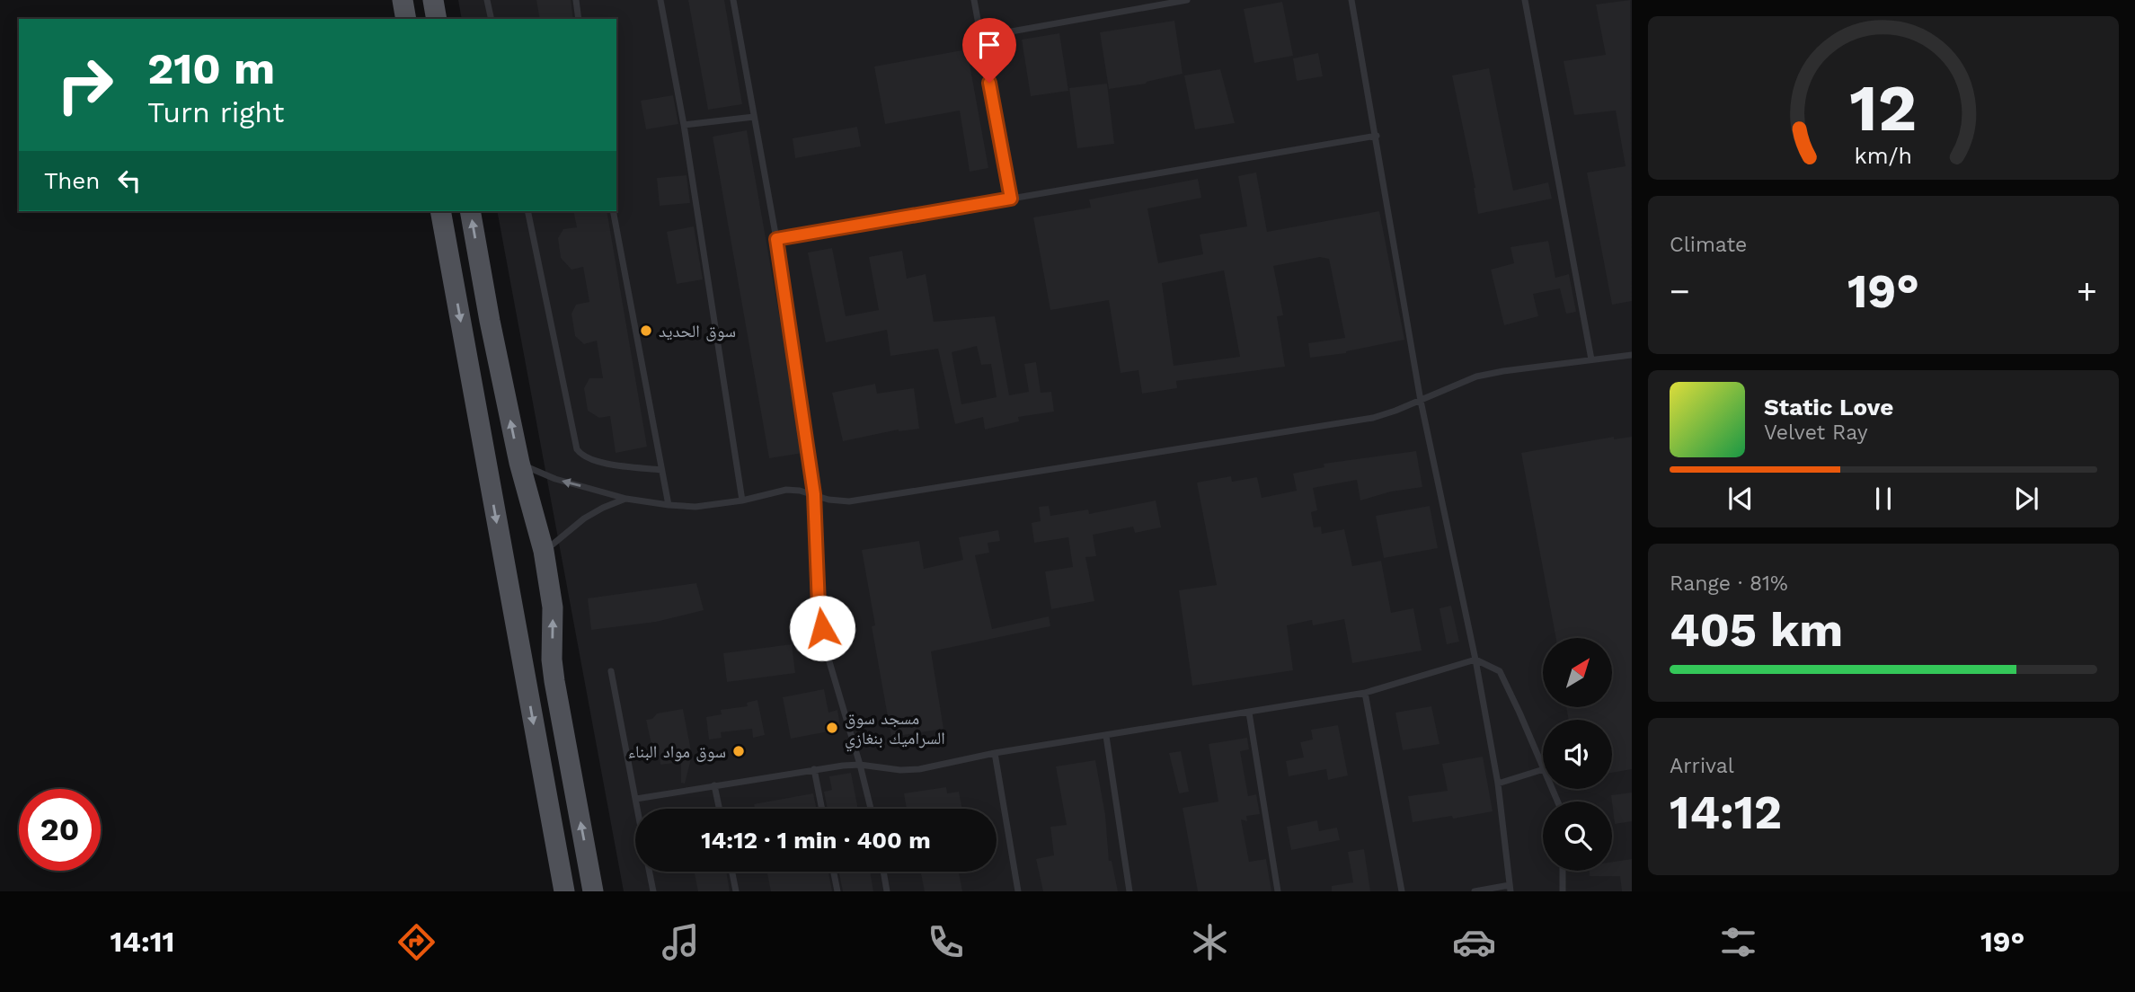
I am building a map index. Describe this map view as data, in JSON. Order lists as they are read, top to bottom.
{
  "places": ["سوق الحديد", "مسجد سوق السراميك بنغازي", "سوق مواد البناء"],
  "north": "top right",
  "page": {
    "turn": ["210 m", "Turn right"],
    "then": "Then",
    "tile": [
      "Climate",
      ["Range · 81%", "405 km"],
      ["Arrival", "14:12"]
    ],
    "heat": ["−", "19°", "+"],
    "song": ["Static Love", "Velvet Ray"],
    "limit": "20",
    "trip": "14:12 · 1 min · 400 m",
    "tabs": ["14:11", "19°"],
    "gauge": ["12", "km/h"]
  }
}
